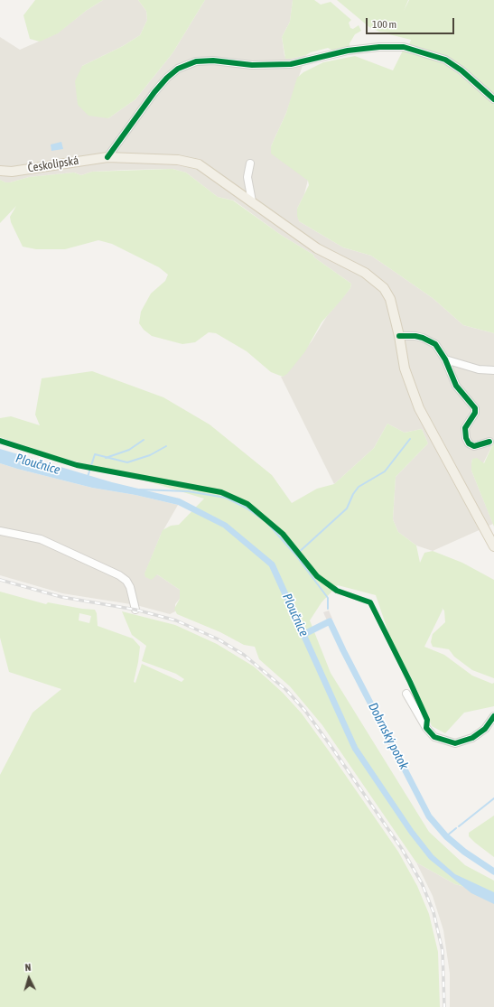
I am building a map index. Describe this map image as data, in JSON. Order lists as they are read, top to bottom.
{
  "streets": {
    "main road": ["Českolipská"]
  },
  "water": ["Ploučnice", "Dobrnský potok"],
  "scale_bar": "100 m",
  "north": "top"
}
